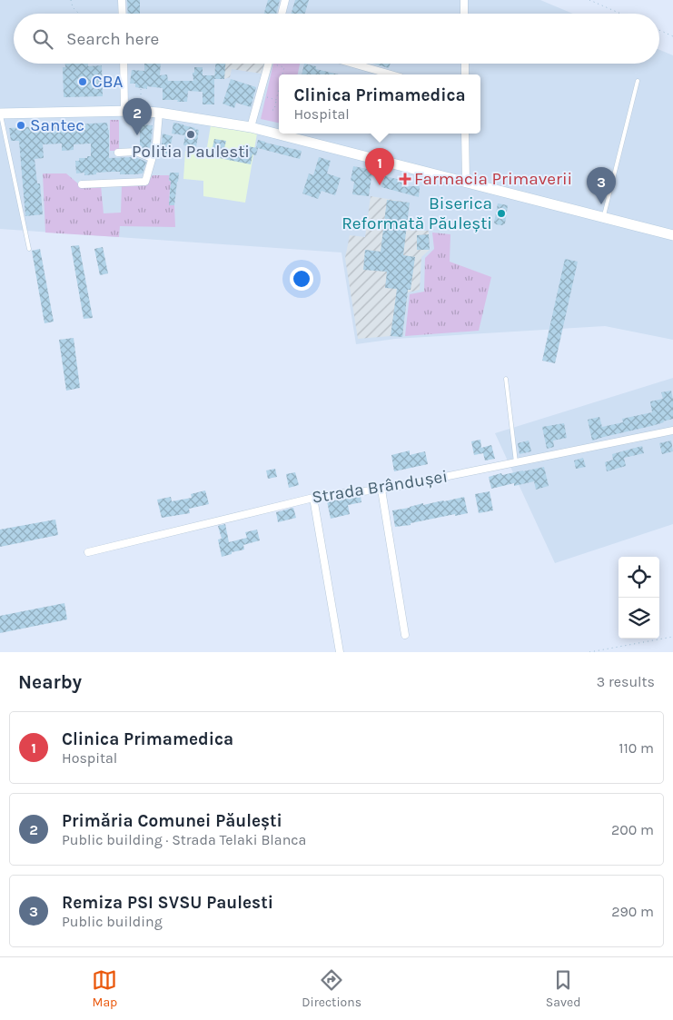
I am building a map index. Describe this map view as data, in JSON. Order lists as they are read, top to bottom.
{
  "streets": {
    "street": ["Strada Brândușei"]
  },
  "places": {
    "other": [
      "CBA",
      "Santec",
      "Politia Paulesti",
      "Biserica Reformată Păulești"
    ],
    "health": ["Farmacia Primaverii"]
  },
  "page": {
    "search": "Search here",
    "popup": ["Clinica Primamedica", "Hospital"],
    "pins": ["2", "1", "3"],
    "heading": ["Nearby", "3 results"],
    "list": [
      {
        "mark": "1",
        "name": "Clinica Primamedica",
        "note": "Hospital",
        "value": "110 m"
      },
      {
        "mark": "2",
        "name": "Primăria Comunei Păulești",
        "note": "Public building · Strada Telaki Blanca",
        "value": "200 m"
      },
      {
        "mark": "3",
        "name": "Remiza PSI SVSU Paulesti",
        "note": "Public building",
        "value": "290 m"
      }
    ],
    "nav": ["Map", "Directions", "Saved"]
  }
}
